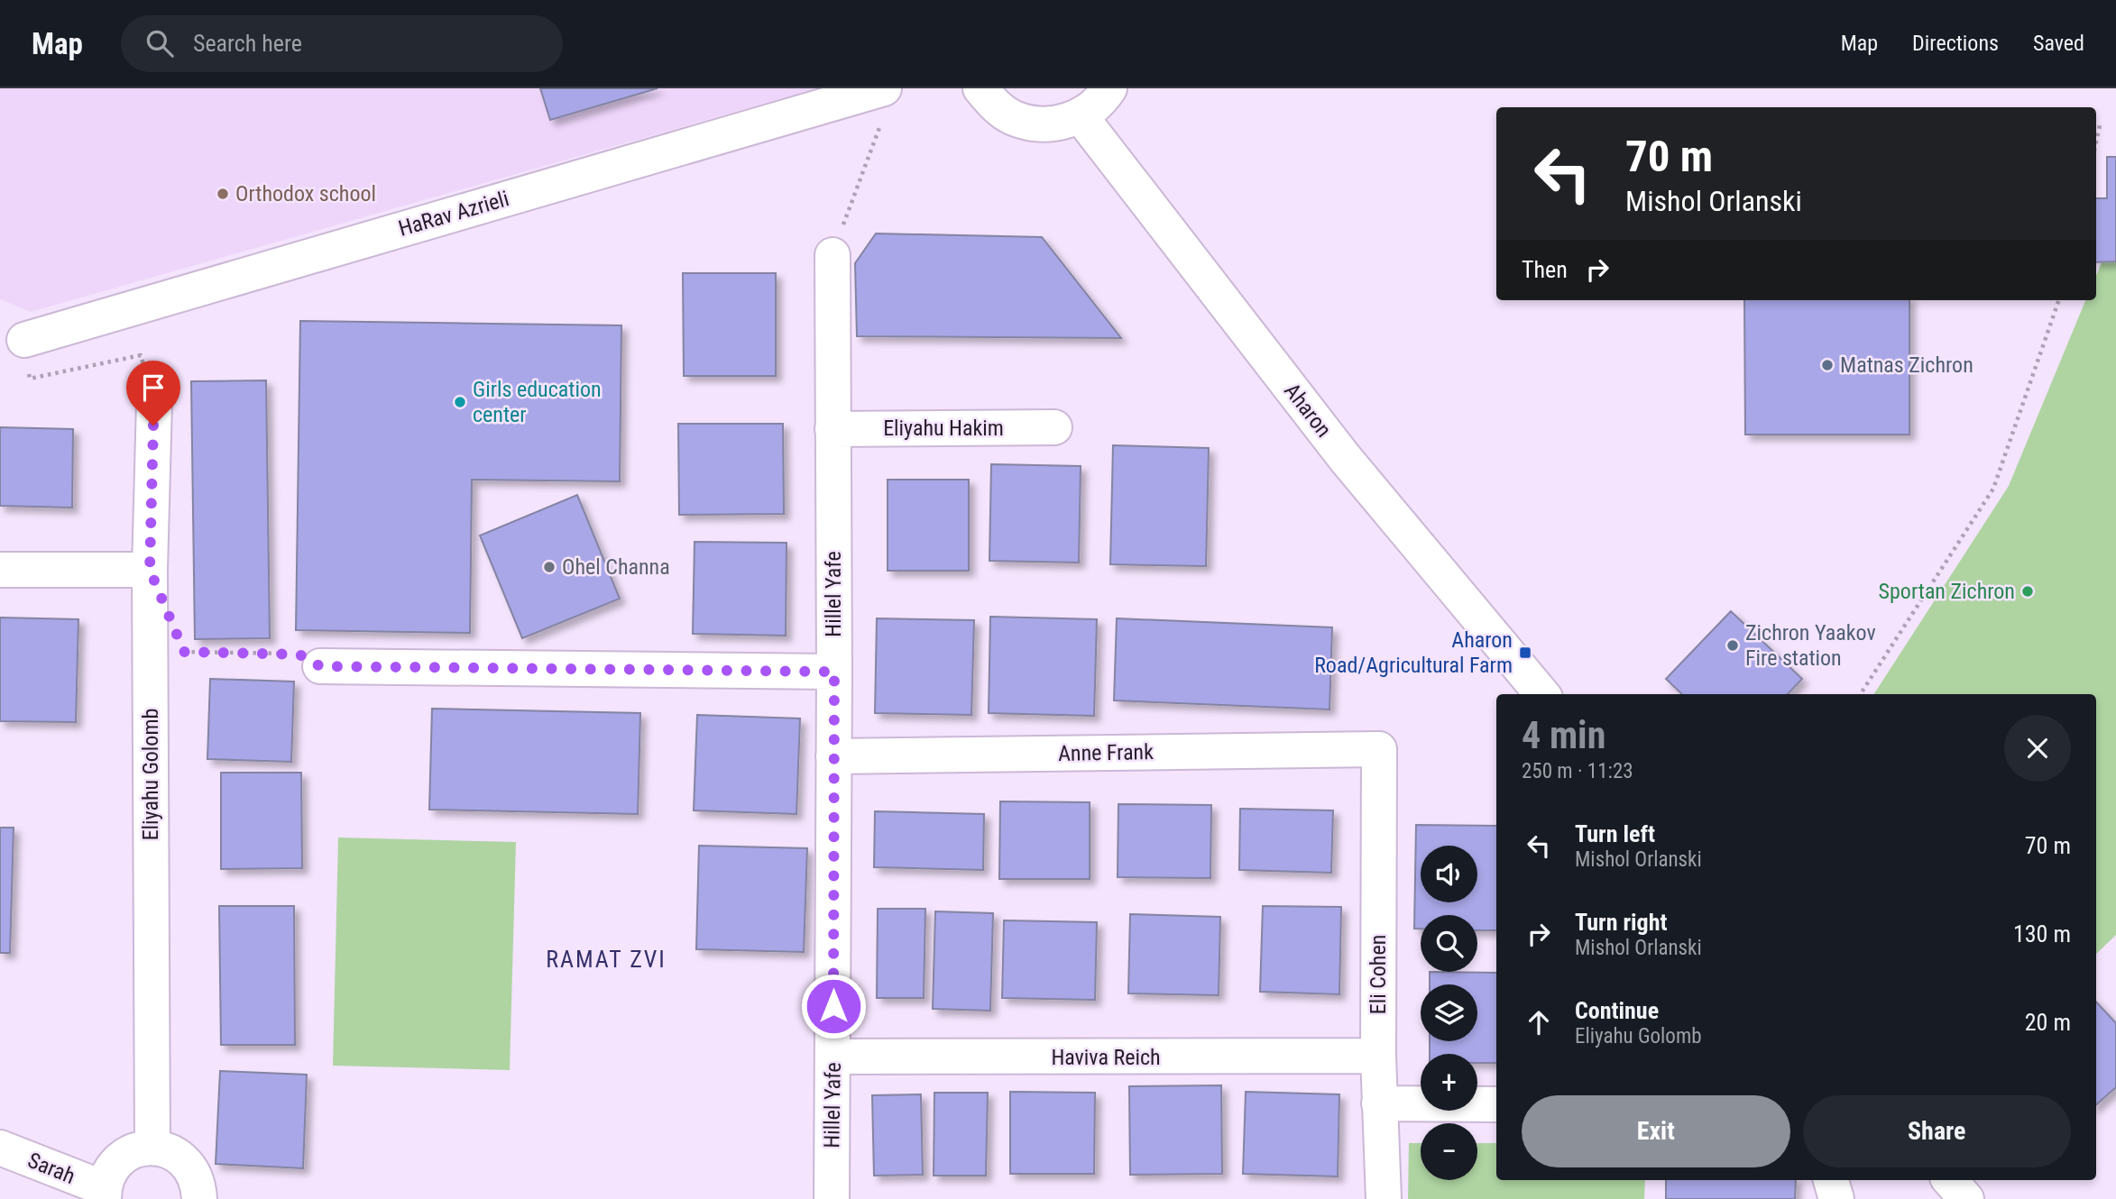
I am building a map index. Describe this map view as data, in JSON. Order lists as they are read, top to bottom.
{
  "streets": {
    "street": [
      "HaRav Azrieli",
      "Aharon",
      "Eliyahu Hakim",
      "Hillel Yafe",
      "Anne Frank",
      "Eliyahu Golomb",
      "Eli Cohen",
      "Haviva Reich",
      "Sarah"
    ]
  },
  "crossings": [
    ["Eliyahu Hakim", "Hillel Yafe"],
    ["Hillel Yafe", "Anne Frank"],
    ["Hillel Yafe", "Haviva Reich"],
    ["Anne Frank", "Eli Cohen"],
    ["Eli Cohen", "Haviva Reich"]
  ],
  "districts": ["RAMAT ZVI"],
  "places": {
    "other": [
      "Orthodox school",
      "Matnas Zichron",
      "Girls education center",
      "Ohel Channa",
      "Sportan Zichron",
      "Zichron Yaakov Fire station"
    ],
    "transit": ["Aharon Road/Agricultural Farm"]
  },
  "page": {
    "header": "Map",
    "search": "Search here",
    "nav": ["Map", "Directions", "Saved"],
    "turn": ["70 m", "Mishol Orlanski"],
    "then": "Then",
    "heading": ["4 min", "250 m · 11:23"],
    "list": [
      {
        "name": "Turn left",
        "note": "Mishol Orlanski",
        "value": "70 m"
      },
      {
        "name": "Turn right",
        "note": "Mishol Orlanski",
        "value": "130 m"
      },
      {
        "name": "Continue",
        "note": "Eliyahu Golomb",
        "value": "20 m"
      }
    ],
    "map_buttons": ["+", "−"],
    "buttons": ["Exit", "Share"]
  }
}
